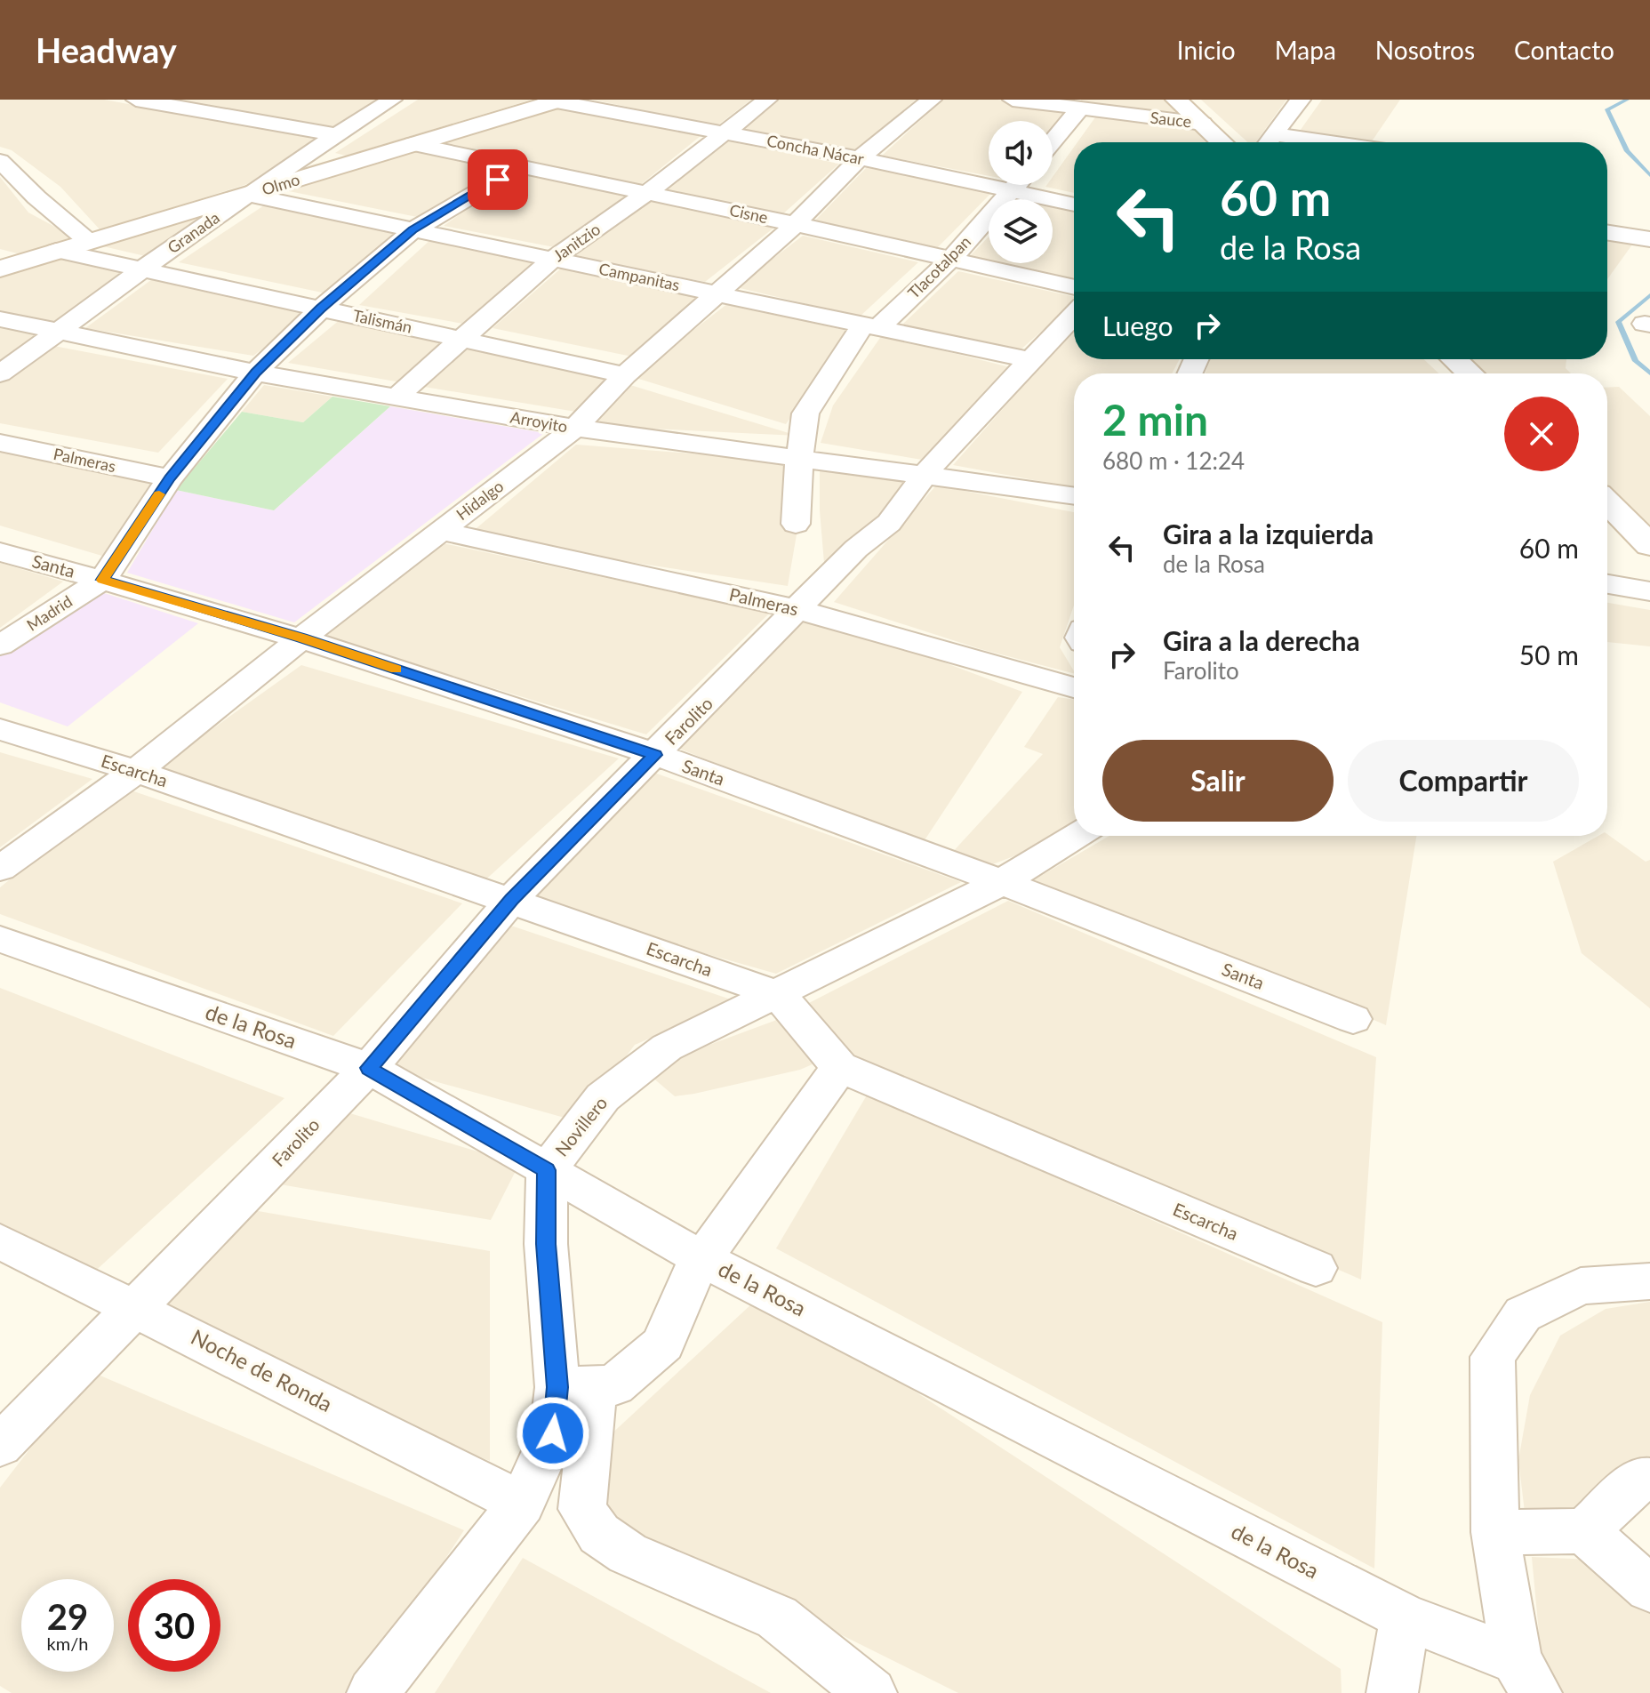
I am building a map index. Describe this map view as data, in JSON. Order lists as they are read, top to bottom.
{
  "streets": {
    "main road": ["Olmo"],
    "street": [
      "Sauce",
      "Concha Nácar",
      "Cisne",
      "Granada",
      "Janitzio",
      "Tlacotalpan",
      "Campanitas",
      "Talismán",
      "Arroyito",
      "Palmeras",
      "Hidalgo",
      "Santa",
      "Madrid",
      "Farolito",
      "Escarcha",
      "de la Rosa",
      "Novillero",
      "Noche de Ronda"
    ]
  },
  "crossings": [
    ["Concha Nácar", "Olmo"],
    ["Concha Nácar", "Janitzio"],
    ["Concha Nácar", "Tlacotalpan"],
    ["Concha Nácar", "Hidalgo"],
    ["Olmo", "Cisne"],
    ["Olmo", "Granada"],
    ["Olmo", "Campanitas"],
    ["Olmo", "Talismán"],
    ["Cisne", "Janitzio"],
    ["Cisne", "Tlacotalpan"],
    ["Cisne", "Hidalgo"],
    ["Cisne", "Madrid"],
    ["Granada", "Campanitas"],
    ["Granada", "Talismán"],
    ["Granada", "Arroyito"],
    ["Janitzio", "Campanitas"],
    ["Janitzio", "Talismán"],
    ["Janitzio", "Arroyito"],
    ["Tlacotalpan", "Campanitas"],
    ["Tlacotalpan", "Arroyito"],
    ["Campanitas", "Hidalgo"],
    ["Campanitas", "Madrid"],
    ["Campanitas", "Farolito"],
    ["Talismán", "Hidalgo"],
    ["Talismán", "Madrid"],
    ["Arroyito", "Hidalgo"],
    ["Arroyito", "Madrid"],
    ["Arroyito", "Farolito"],
    ["Palmeras", "Hidalgo"],
    ["Palmeras", "Madrid"],
    ["Palmeras", "Farolito"],
    ["Hidalgo", "Santa"],
    ["Hidalgo", "Escarcha"],
    ["Santa", "Madrid"],
    ["Santa", "Farolito"],
    ["Santa", "Novillero"],
    ["Farolito", "Escarcha"],
    ["Farolito", "de la Rosa"],
    ["Farolito", "Noche de Ronda"],
    ["Escarcha", "Novillero"],
    ["de la Rosa", "Novillero"],
    ["Novillero", "Noche de Ronda"]
  ],
  "page": {
    "header": "Headway",
    "nav": [
      "Inicio",
      "Mapa",
      "Nosotros",
      "Contacto"
    ],
    "turn": ["60 m", "de la Rosa"],
    "then": "Luego",
    "heading": ["2 min", "680 m · 12:24"],
    "list": [
      {
        "name": "Gira a la izquierda",
        "note": "de la Rosa",
        "value": "60 m"
      },
      {
        "name": "Gira a la derecha",
        "note": "Farolito",
        "value": "50 m"
      }
    ],
    "buttons": ["Salir", "Compartir"],
    "speed": "29 km/h",
    "limit": "30"
  }
}
